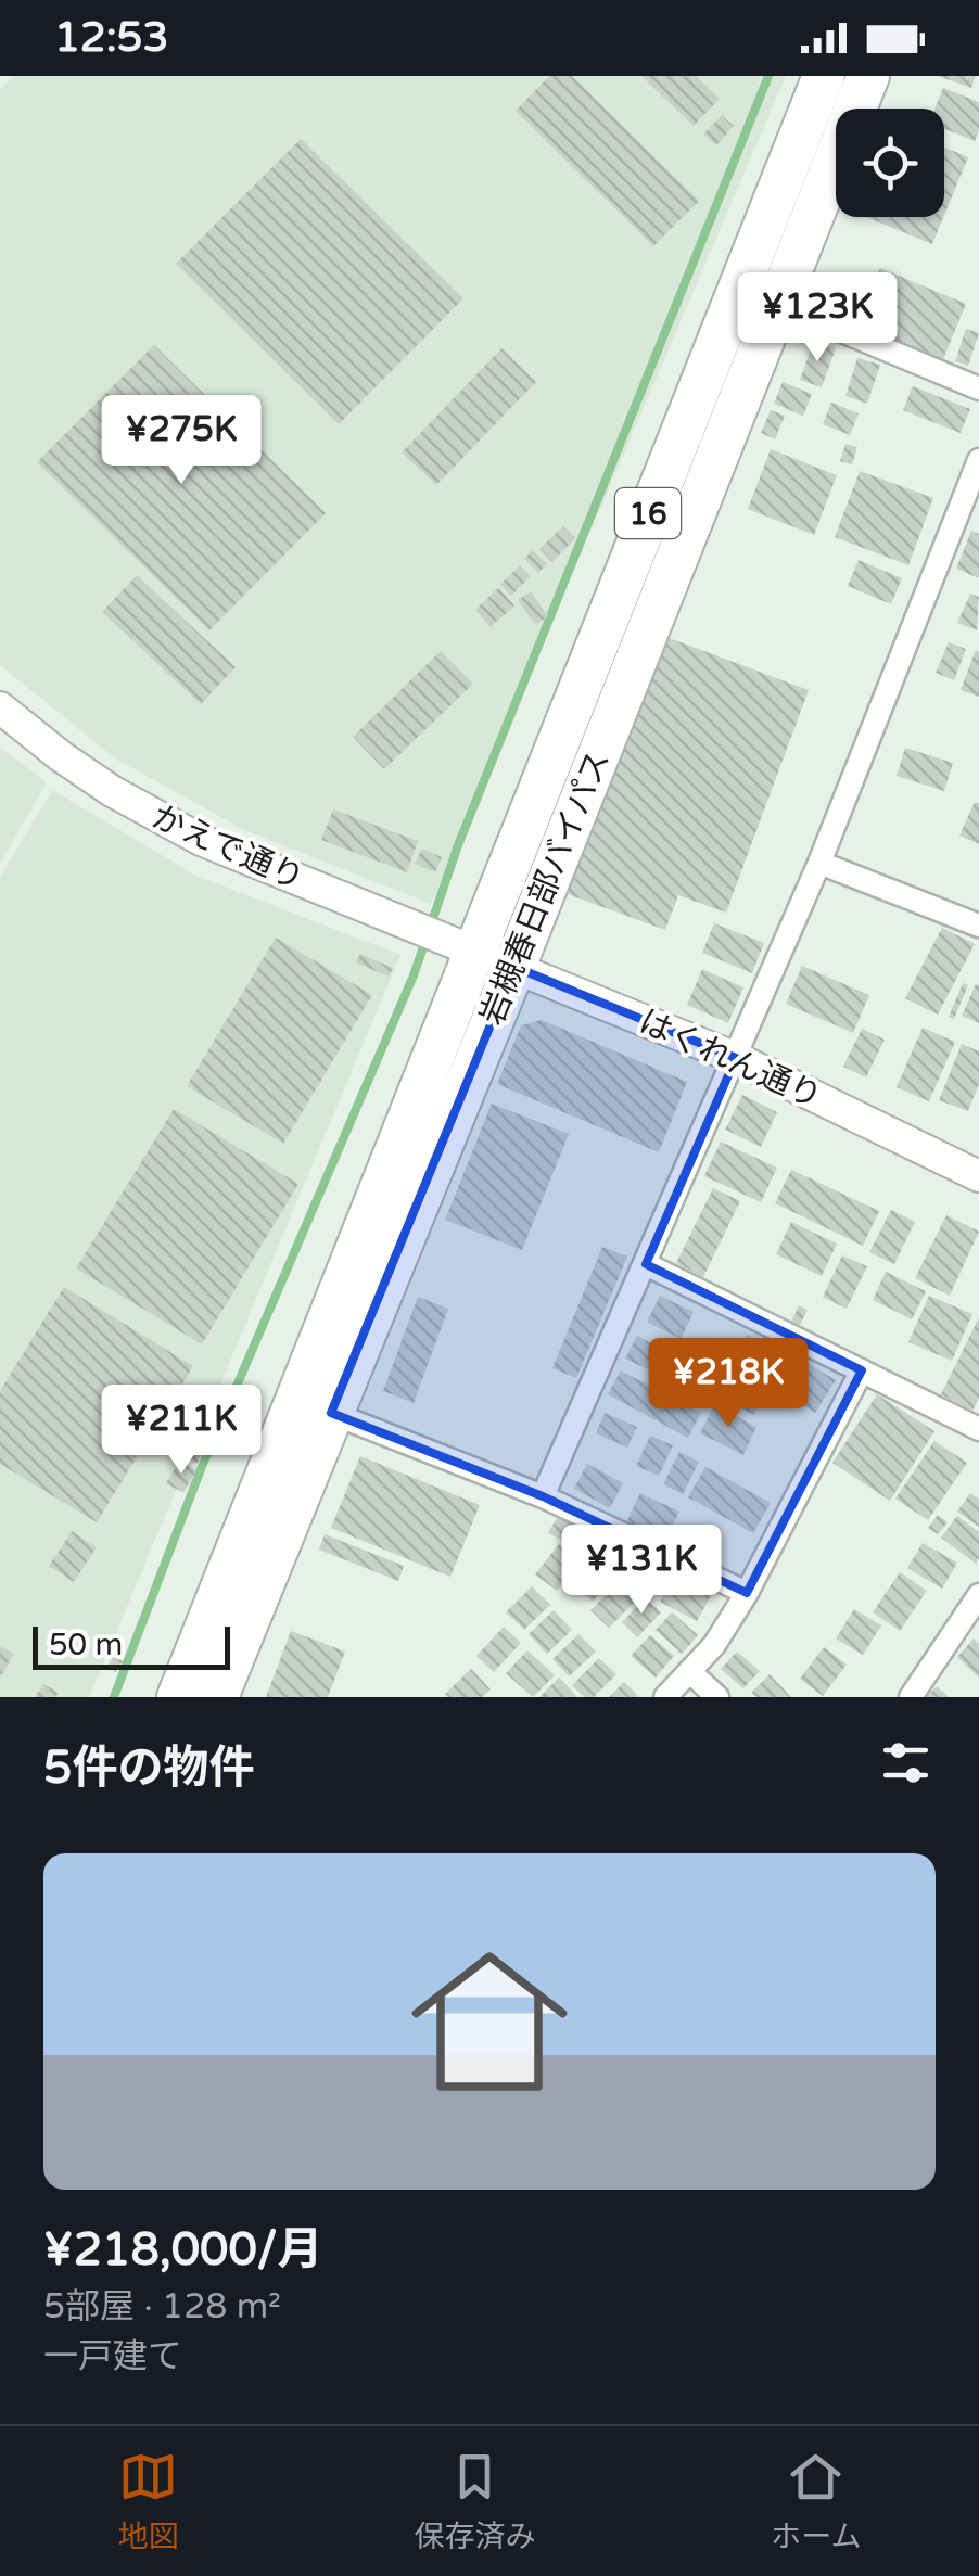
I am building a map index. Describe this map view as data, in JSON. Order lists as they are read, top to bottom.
{
  "streets": {
    "highway": ["16", "岩槻春日部バイパス"],
    "street": ["かえで通り", "はくれん通り"]
  },
  "crossings": [
    ["かえで通り", "岩槻春日部バイパス"],
    ["かえで通り", "はくれん通り"],
    ["岩槻春日部バイパス", "はくれん通り"]
  ],
  "scale_bar": "50 m",
  "page": {
    "status": "12:53",
    "price": [
      "¥123K",
      "¥275K",
      "¥218K",
      "¥211K",
      "¥131K"
    ],
    "scale": "50 m",
    "heading": "5件の物件",
    "list": [
      {
        "name": "¥218,000/月",
        "note": "5部屋 · 128 m² · 一戸建て"
      }
    ],
    "tabs": ["地図", "保存済み", "ホーム"]
  }
}
